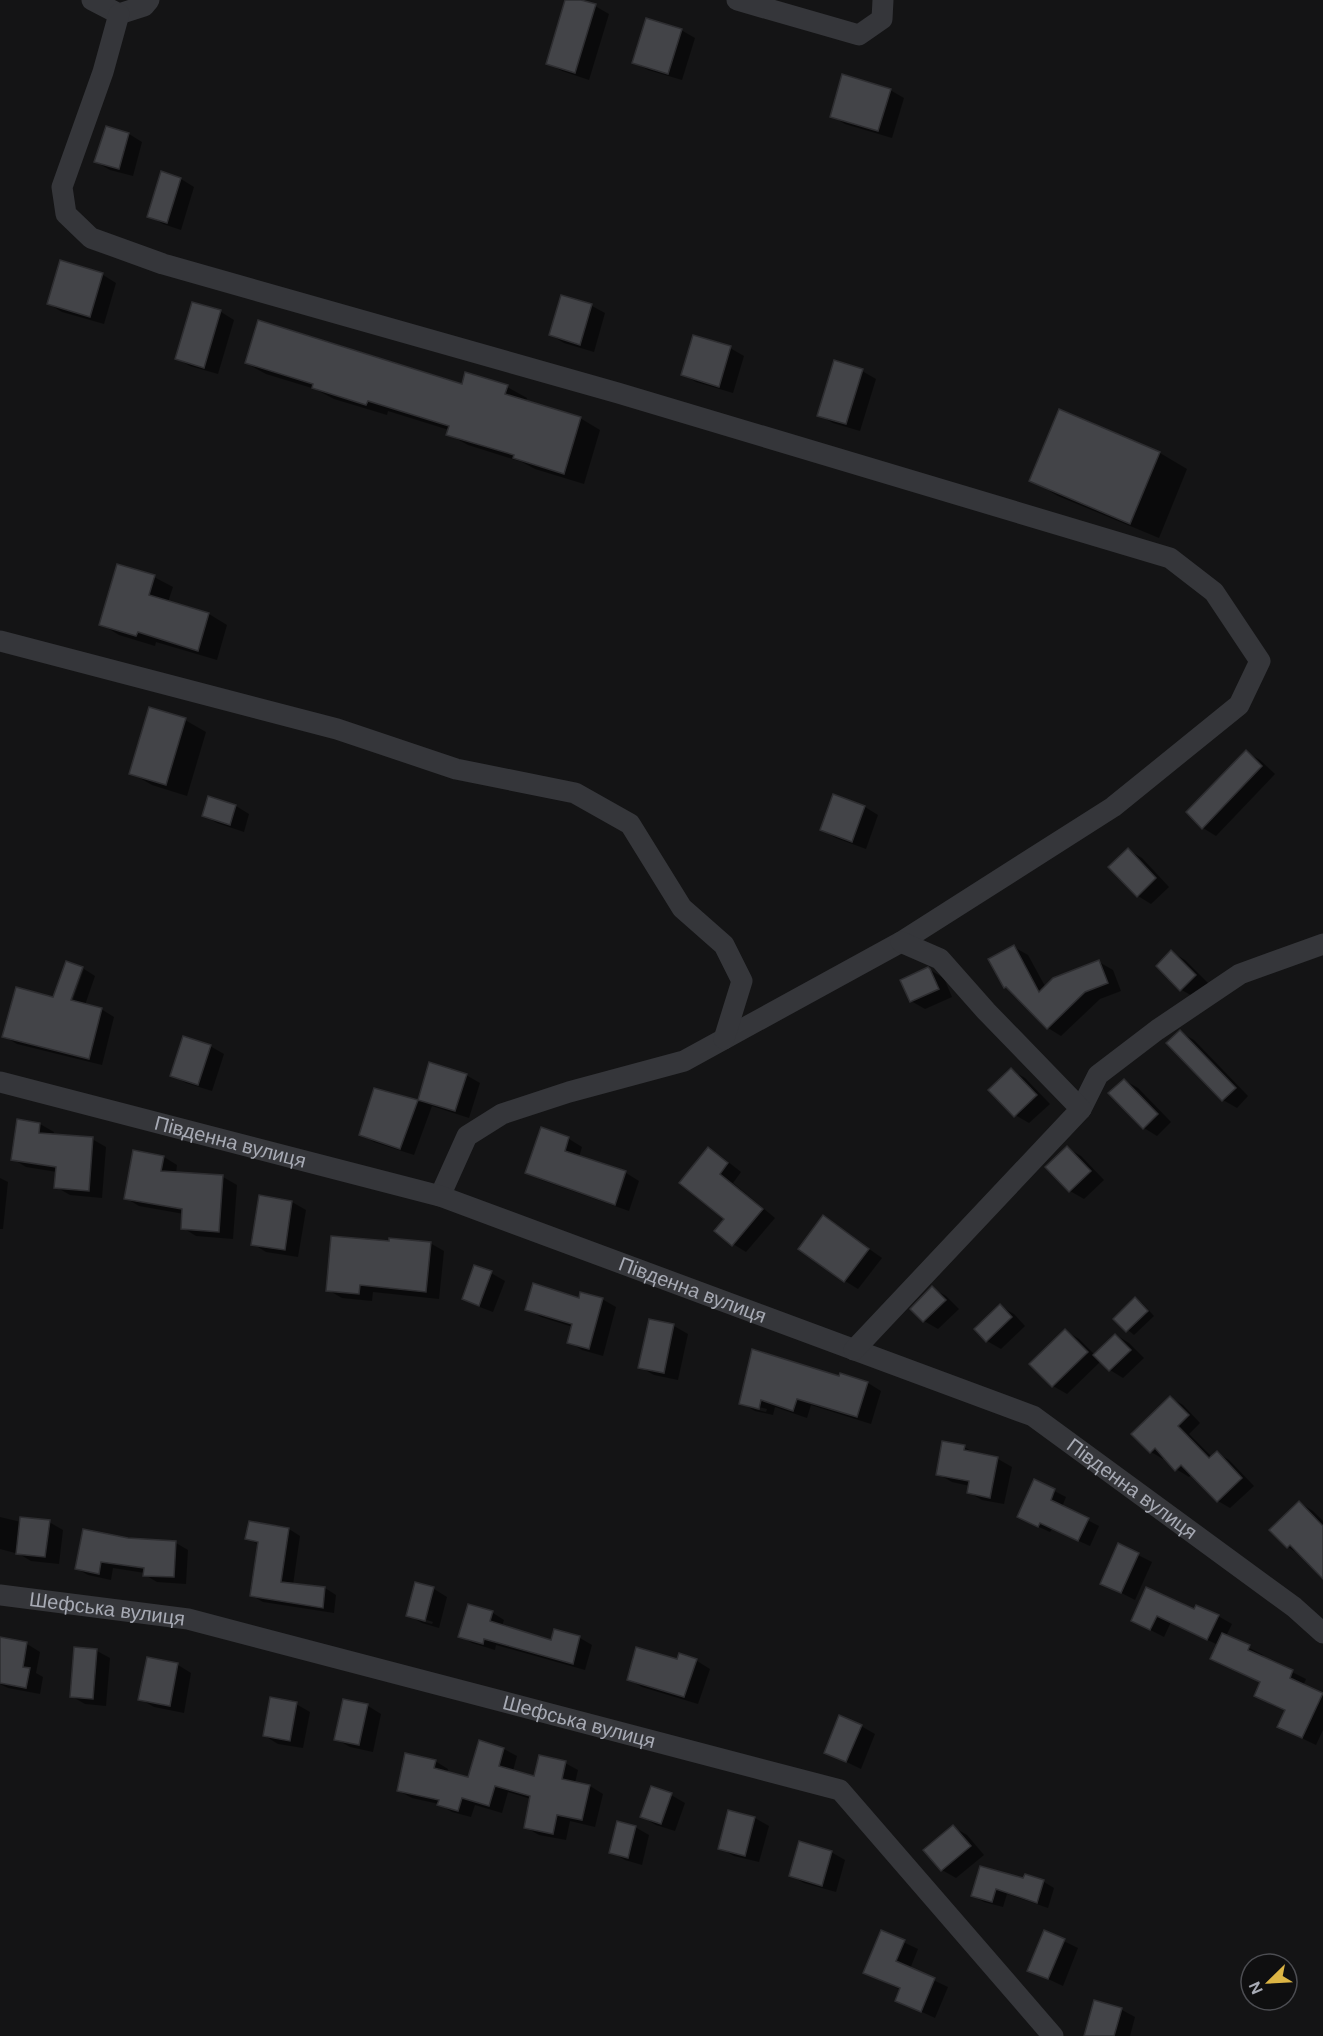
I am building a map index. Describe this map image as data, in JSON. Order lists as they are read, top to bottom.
{
  "streets": {
    "street": ["Південна вулиця", "Шефська вулиця"]
  },
  "north": "bottom left"
}
